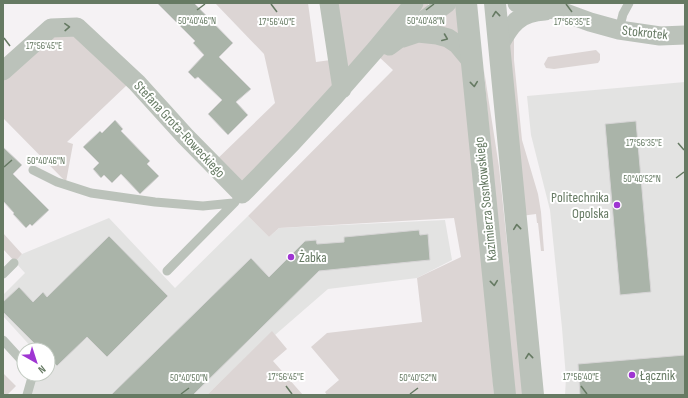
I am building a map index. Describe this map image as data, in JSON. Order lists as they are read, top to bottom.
{
  "streets": {
    "street": ["Stokrotek", "Stefana Grota-Roweckiego", "Kazimierza Sosnkowskiego"]
  },
  "crossings": [
    ["Stokrotek", "Kazimierza Sosnkowskiego"]
  ],
  "one_way": ["Stefana Grota-Roweckiego"],
  "places": ["Politechnika Opolska", "Żabka", "Łącznik"],
  "north": "bottom right",
  "coordinates": [
    "50°40'46\"N",
    "50°40'48\"N",
    "17°56'40\"E",
    "17°56'35\"E",
    "17°56'45\"E",
    "50°40'52\"N",
    "50°40'50\"N"
  ]
}
